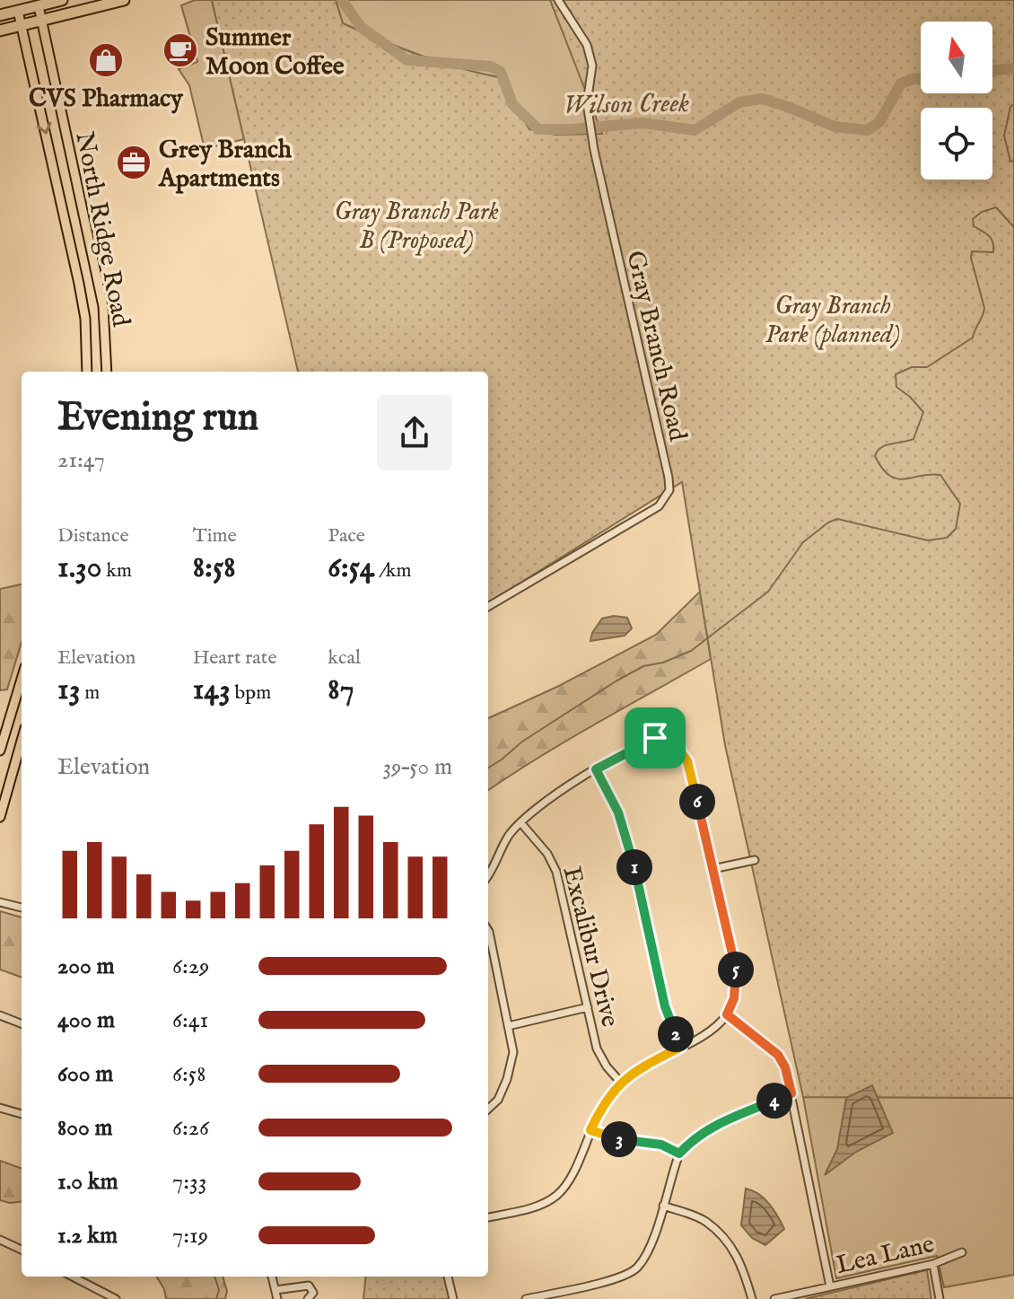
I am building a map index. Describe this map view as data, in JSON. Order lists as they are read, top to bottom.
{
  "streets": {
    "main road": ["North Ridge Road"],
    "street": ["Gray Branch Road", "Excalibur Drive", "Lea Lane"]
  },
  "water": ["Wilson Creek"],
  "parks": ["Gray Branch Park B (Proposed)", "Gray Branch Park (planned)"],
  "places": {
    "cafe": ["Summer Moon Coffee"],
    "shop": ["CVS Pharmacy"],
    "office": ["Grey Branch Apartments"]
  },
  "north": "top",
  "page": {
    "heading": ["Evening run", "21:47"],
    "stats": [
      ["Distance", "1.30 km"],
      ["Time", "8:58"],
      ["Pace", "6:54 /km"],
      ["Elevation", "13 m"],
      ["Heart rate", "143 bpm"],
      ["kcal", "87"]
    ],
    "chart": ["Elevation", "39–50 m"],
    "pins": [
      "6",
      "1",
      "5",
      "2",
      "4",
      "3"
    ],
    "list": [
      {
        "name": "200 m",
        "note": "6:29"
      },
      {
        "name": "400 m",
        "note": "6:41"
      },
      {
        "name": "600 m",
        "note": "6:58"
      },
      {
        "name": "800 m",
        "note": "6:26"
      },
      {
        "name": "1.0 km",
        "note": "7:33"
      },
      {
        "name": "1.2 km",
        "note": "7:19"
      }
    ]
  }
}
